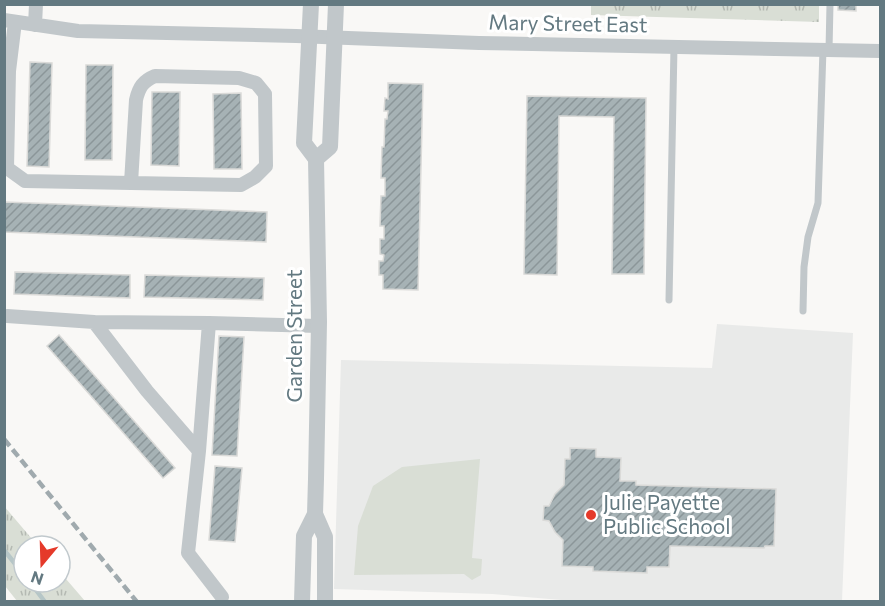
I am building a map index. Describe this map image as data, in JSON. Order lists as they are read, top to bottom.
{
  "streets": {
    "street": ["Mary Street East", "Garden Street"]
  },
  "crossings": [
    ["Mary Street East", "Garden Street"]
  ],
  "places": ["Julie Payette Public School"],
  "north": "bottom"
}
